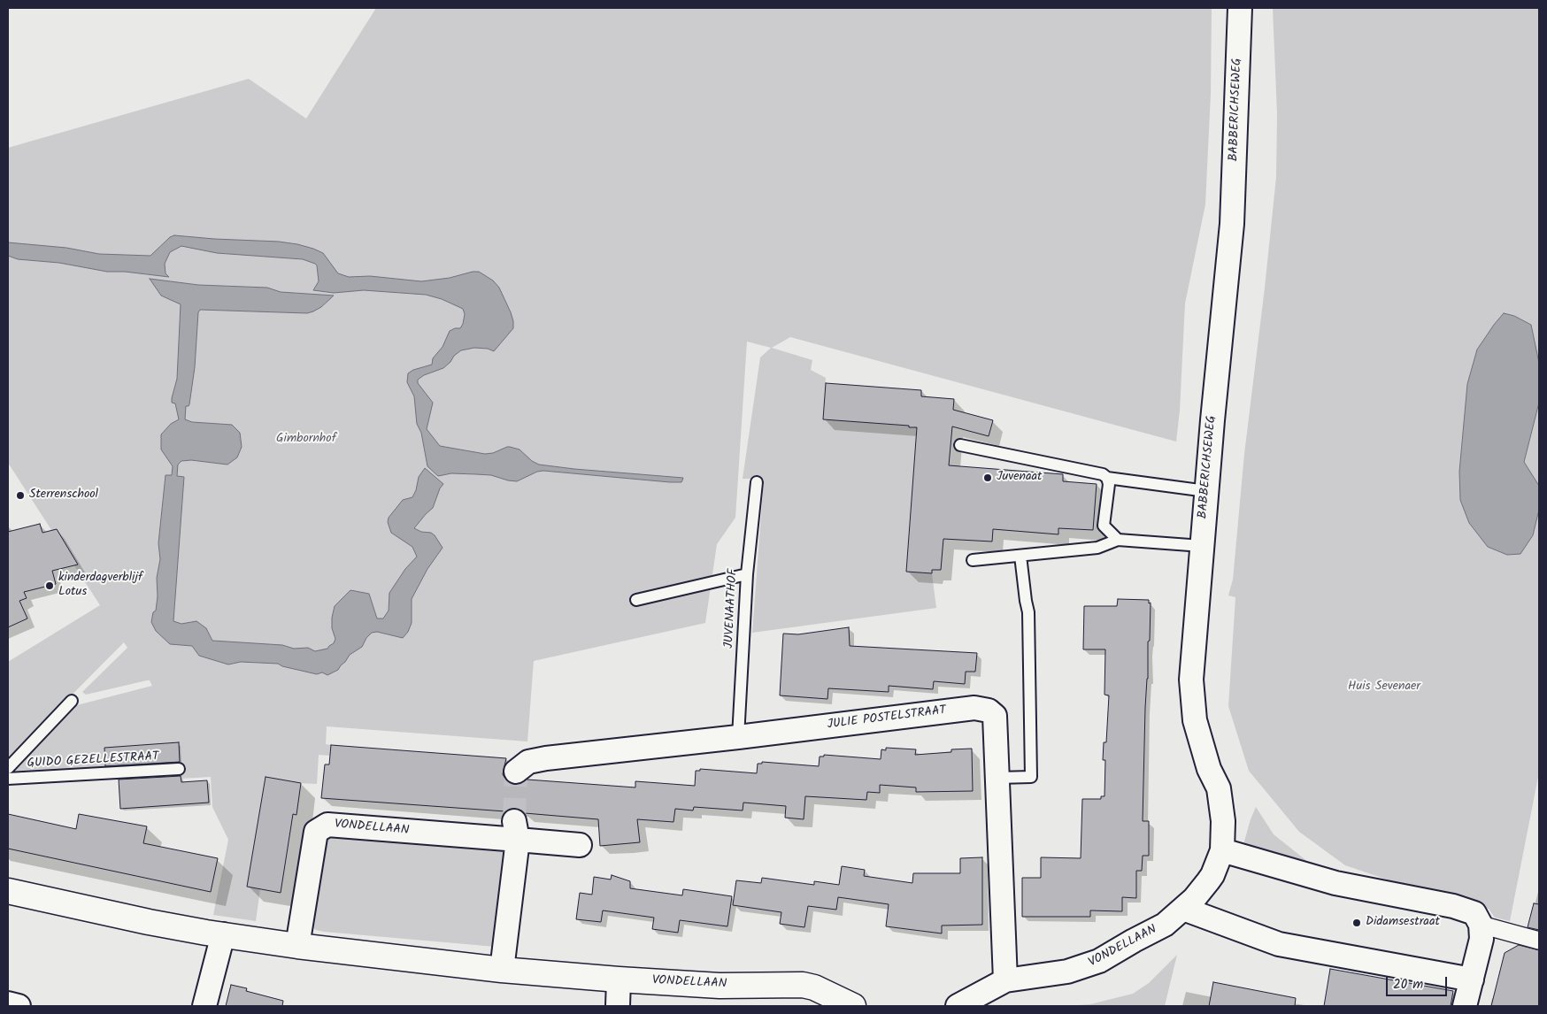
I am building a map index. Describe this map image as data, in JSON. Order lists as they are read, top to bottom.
{
  "streets": {
    "street": ["BABBERICHSEWEG", "JULIE POSTELSTRAAT", "VONDELLAAN"],
    "lane": ["JUVENAATHOF", "GUIDO GEZELLESTRAAT"]
  },
  "crossings": [
    ["BABBERICHSEWEG", "VONDELLAAN"],
    ["JUVENAATHOF", "JULIE POSTELSTRAAT"],
    ["JULIE POSTELSTRAAT", "VONDELLAAN"]
  ],
  "parks": ["Gimbornhof", "Huis Sevenaer"],
  "places": [
    "Juvenaat",
    "Sterrenschool",
    "kinderdagverblijf Lotus",
    "Didamsestraat"
  ],
  "scale_bar": "20 m"
}
